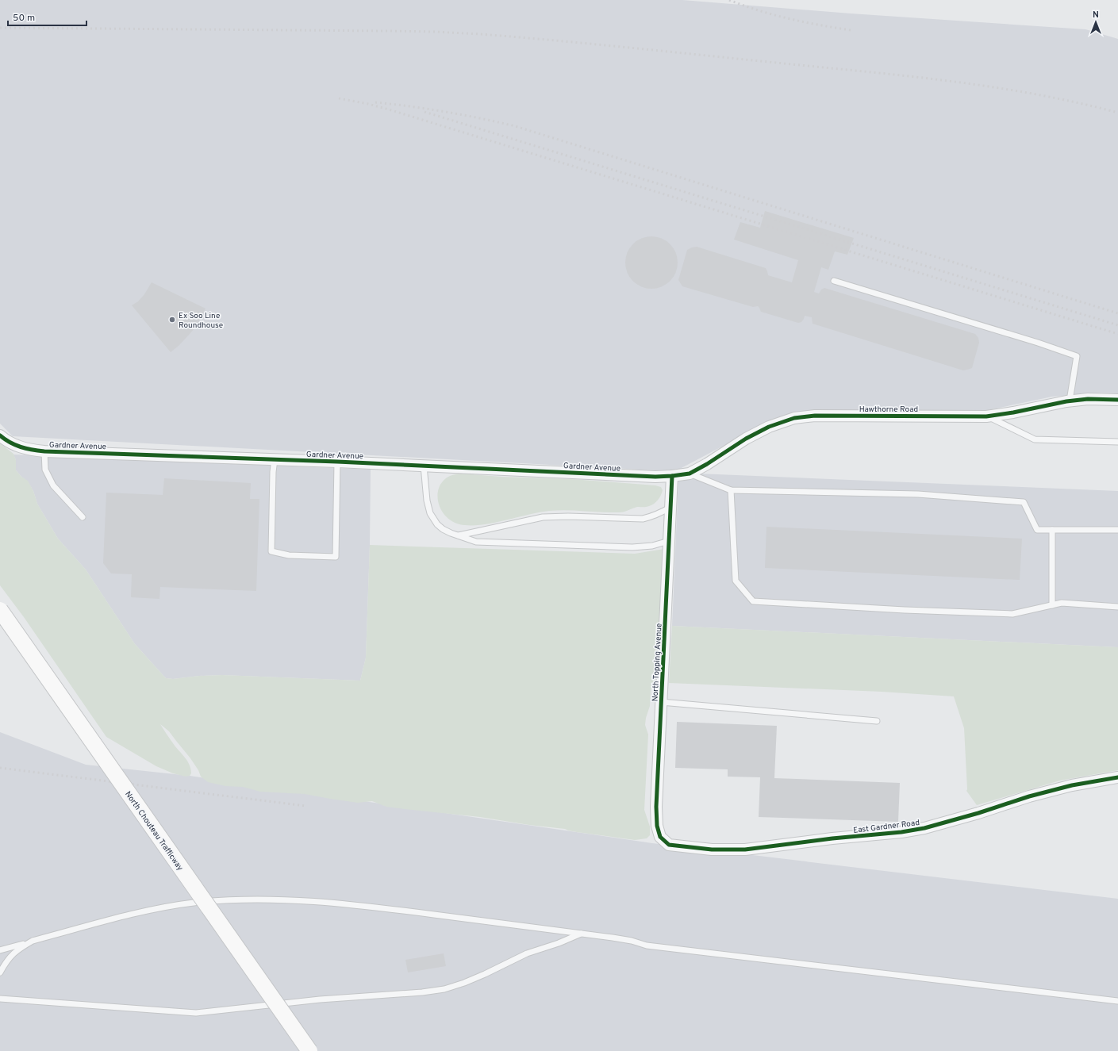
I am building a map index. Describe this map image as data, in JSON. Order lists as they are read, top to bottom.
{
  "streets": {
    "main road": ["North Chouteau Trafficway"],
    "street": [
      "Hawthorne Road",
      "Gardner Avenue",
      "North Topping Avenue",
      "East Gardner Road"
    ]
  },
  "crossings": [
    ["Hawthorne Road", "Gardner Avenue"],
    ["Hawthorne Road", "North Topping Avenue"],
    ["Gardner Avenue", "North Topping Avenue"],
    ["North Topping Avenue", "East Gardner Road"]
  ],
  "places": ["Ex Soo Line Roundhouse"],
  "scale_bar": "50 m",
  "north": "top"
}
